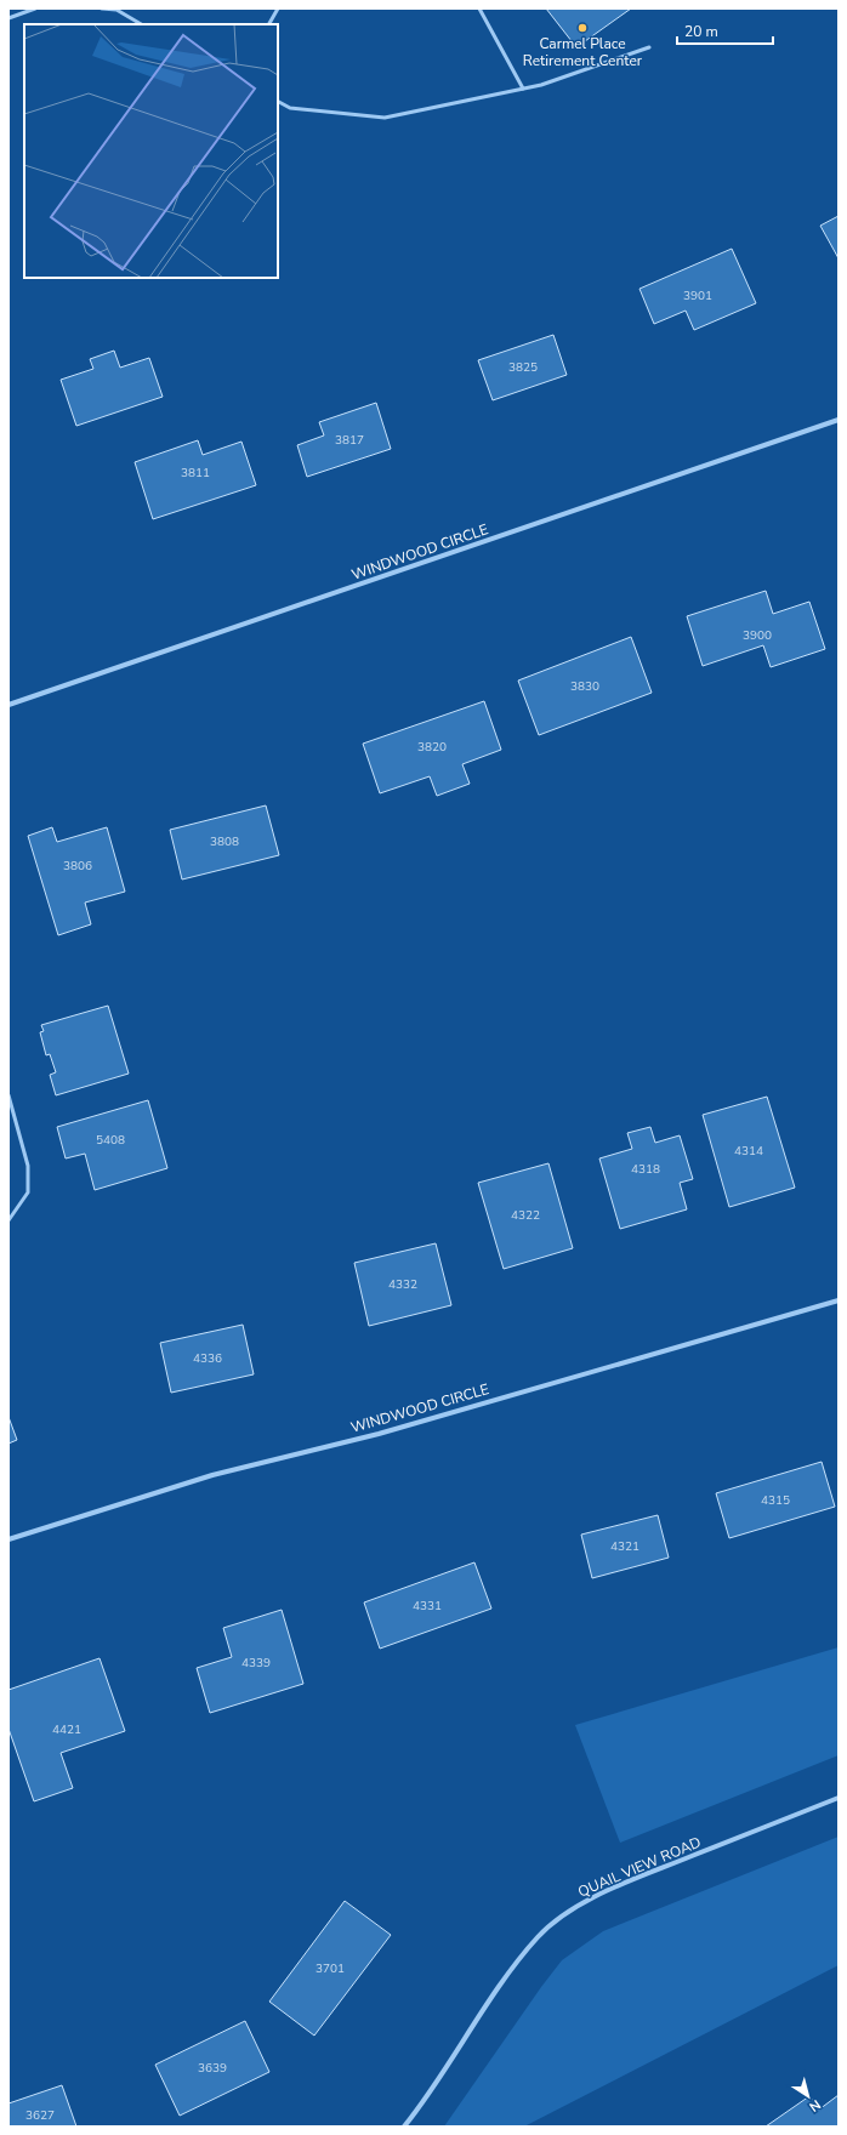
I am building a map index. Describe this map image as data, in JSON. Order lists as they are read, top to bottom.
{
  "streets": {
    "street": ["WINDWOOD CIRCLE", "QUAIL VIEW ROAD"]
  },
  "places": ["Carmel Place Retirement Center"],
  "house_numbers": [
    "3901",
    "3825",
    "3817",
    "3811",
    "3900",
    "3830",
    "3820",
    "3808",
    "3806",
    "5408",
    "4314",
    "4318",
    "4322",
    "4332",
    "4336",
    "4315",
    "4321",
    "4331",
    "4339",
    "4421",
    "3701",
    "3639",
    "3627"
  ],
  "scale_bar": "20 m",
  "north": "bottom right"
}
